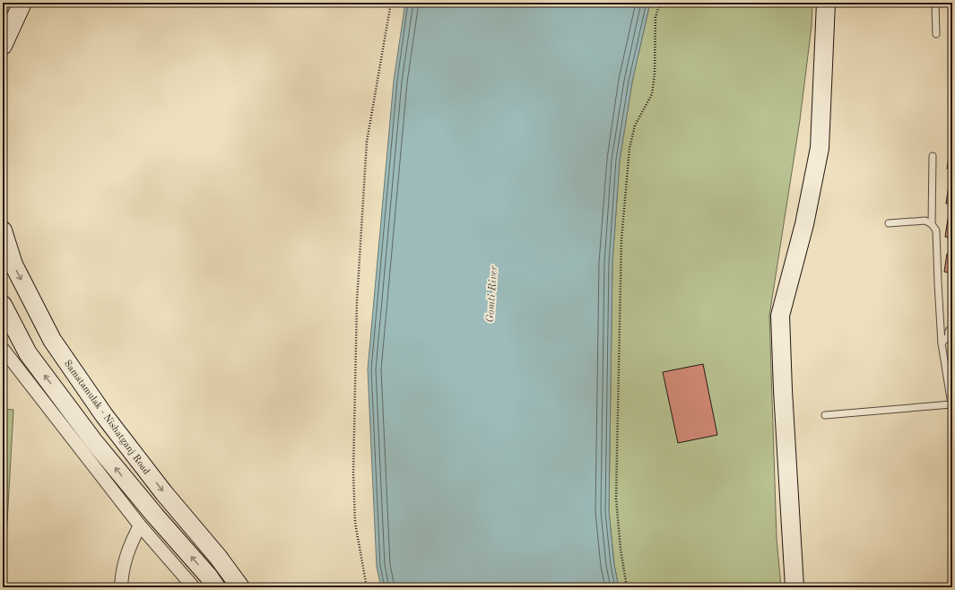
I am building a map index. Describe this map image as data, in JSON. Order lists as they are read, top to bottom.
{
  "streets": {
    "street": ["Samatamulak - Nishatganj Road"]
  },
  "water": ["Gomti River"]
}
